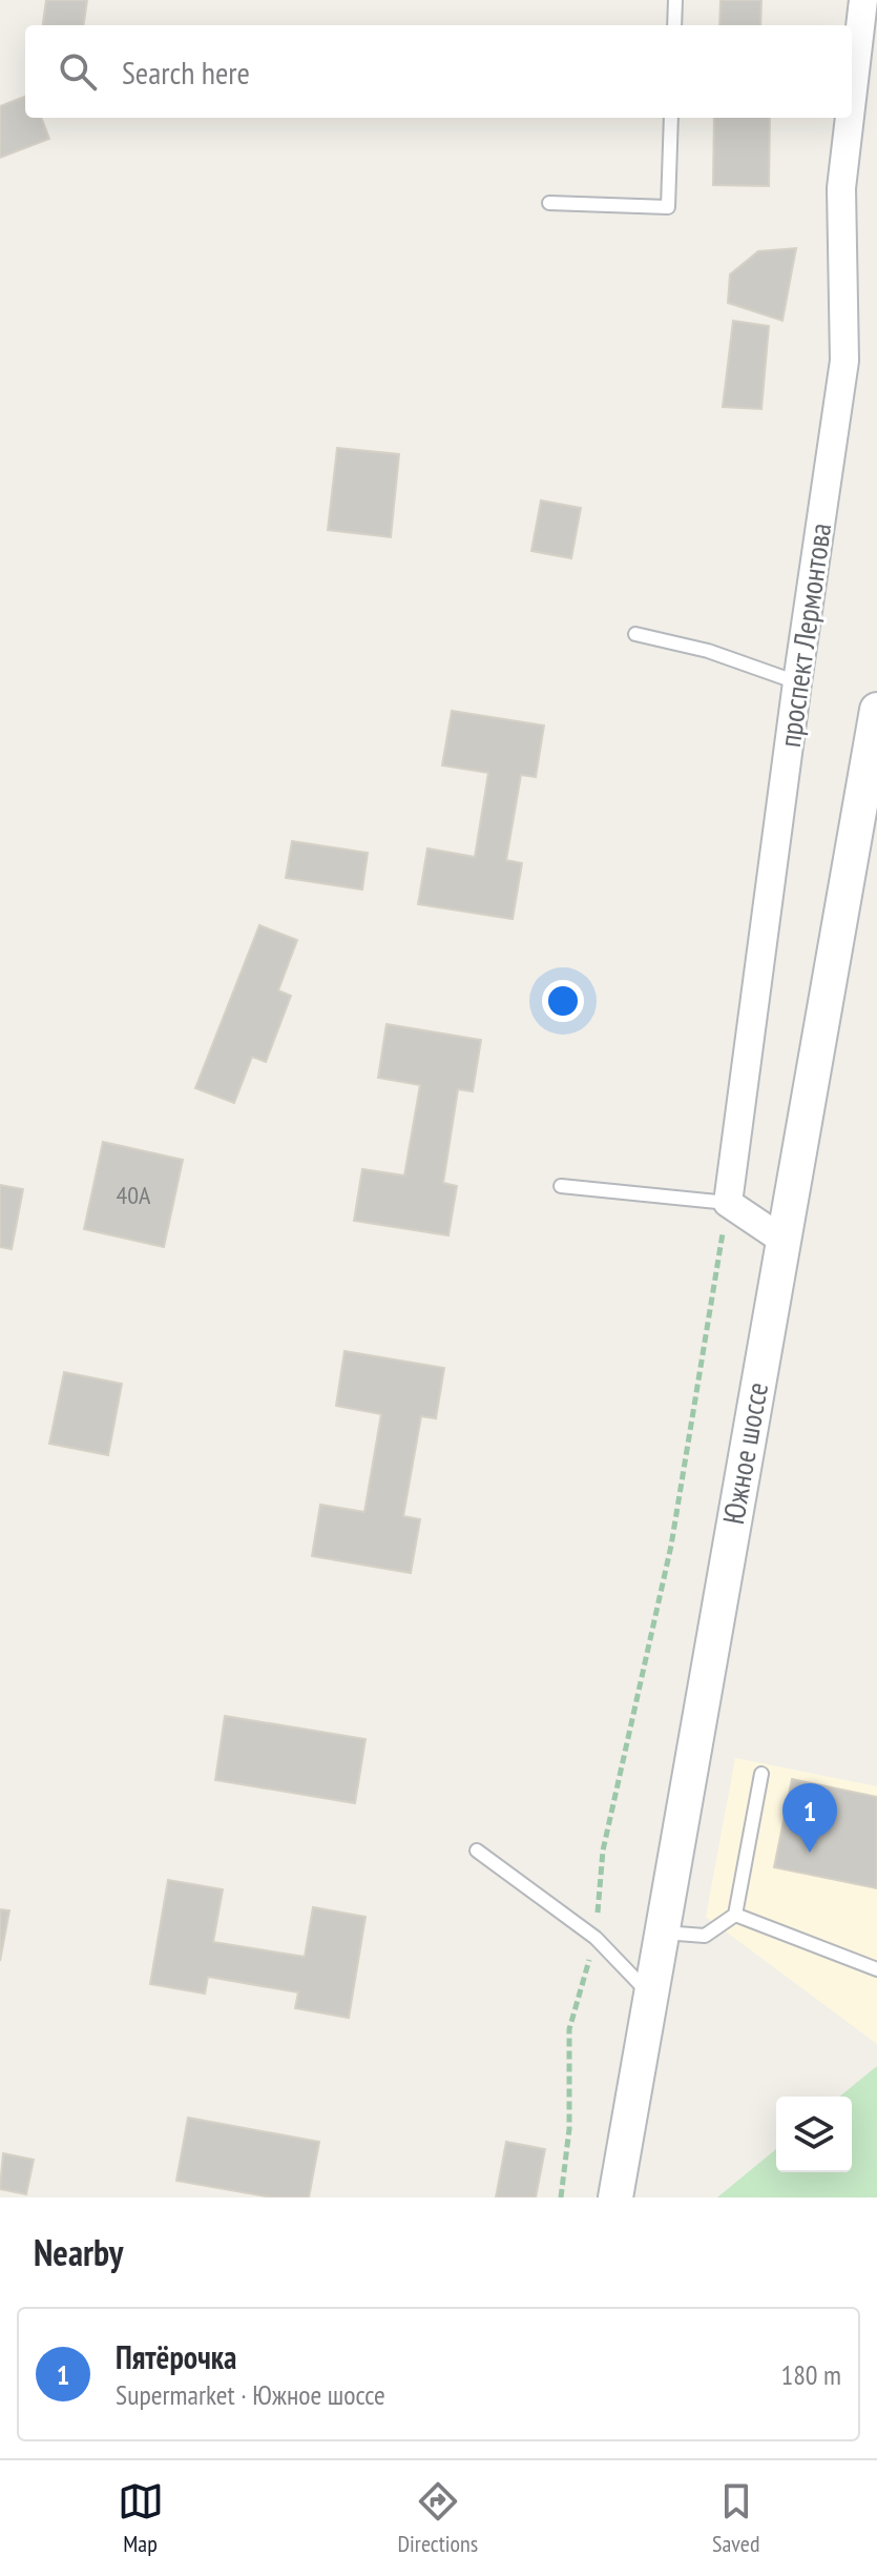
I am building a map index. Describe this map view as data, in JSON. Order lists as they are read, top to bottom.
{
  "streets": {
    "street": ["проспект Лермонтова", "Южное шоссе"]
  },
  "house_numbers": ["40А"],
  "page": {
    "search": "Search here",
    "pins": "1",
    "heading": "Nearby",
    "list": [
      {
        "mark": "1",
        "name": "Пятёрочка",
        "note": "Supermarket · Южное шоссе",
        "value": "180 m"
      }
    ],
    "nav": ["Map", "Directions", "Saved"]
  }
}
